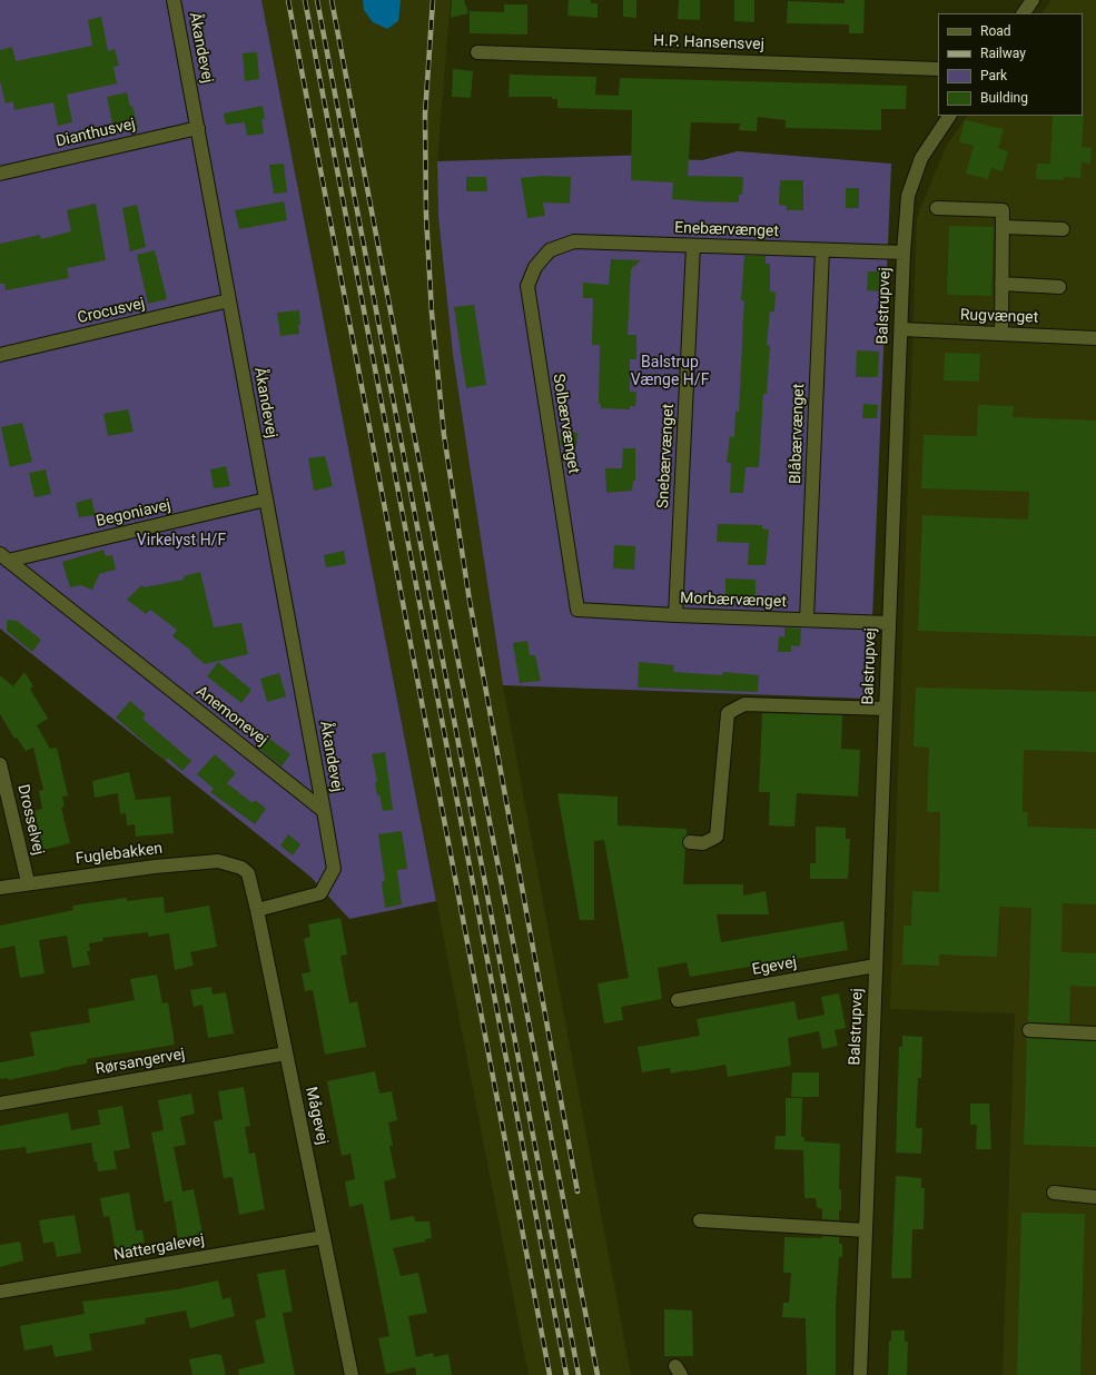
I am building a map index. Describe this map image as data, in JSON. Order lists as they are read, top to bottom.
{
  "streets": {
    "street": [
      "H.P. Hansensvej",
      "Åkandevej",
      "Dianthusvej",
      "Enebærvænget",
      "Balstrupvej",
      "Crocusvej",
      "Rugvænget",
      "Solbærvænget",
      "Blåbærvænget",
      "Snebærvænget",
      "Begoniavej",
      "Morbærvænget",
      "Anemonevej",
      "Drosselvej",
      "Fuglebakken",
      "Egevej",
      "Rørsangervej",
      "Mågevej",
      "Nattergalevej"
    ]
  },
  "crossings": [
    ["Åkandevej", "Dianthusvej"],
    ["Åkandevej", "Crocusvej"],
    ["Åkandevej", "Begoniavej"],
    ["Åkandevej", "Anemonevej"],
    ["Enebærvænget", "Balstrupvej"],
    ["Enebærvænget", "Solbærvænget"],
    ["Enebærvænget", "Blåbærvænget"],
    ["Enebærvænget", "Snebærvænget"],
    ["Balstrupvej", "Rugvænget"],
    ["Balstrupvej", "Morbærvænget"],
    ["Balstrupvej", "Egevej"],
    ["Solbærvænget", "Morbærvænget"],
    ["Blåbærvænget", "Morbærvænget"],
    ["Snebærvænget", "Morbærvænget"],
    ["Begoniavej", "Anemonevej"],
    ["Drosselvej", "Fuglebakken"],
    ["Fuglebakken", "Mågevej"],
    ["Rørsangervej", "Mågevej"],
    ["Mågevej", "Nattergalevej"]
  ],
  "parks": ["Balstrup Vænge H/F", "Virkelyst H/F"],
  "legend": [
    "Road",
    "Railway",
    "Park",
    "Building"
  ]
}
